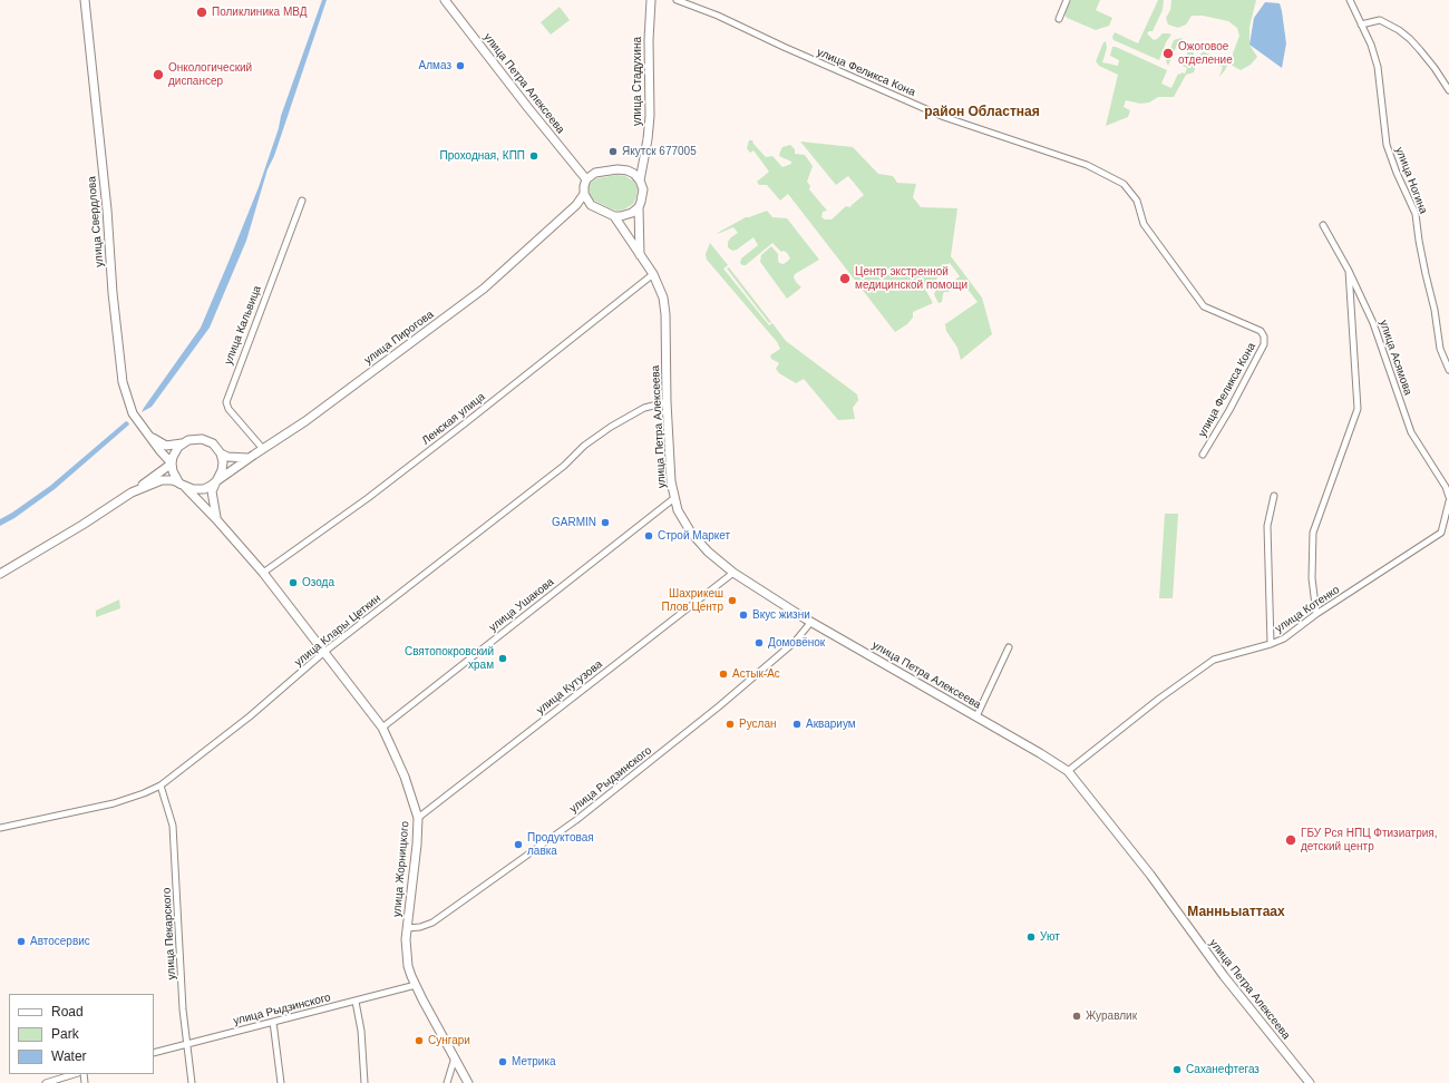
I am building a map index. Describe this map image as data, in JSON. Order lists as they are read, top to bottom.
{
  "streets": {
    "street": [
      "улица Феликса Кона",
      "улица Стадухина",
      "улица Петра Алексеева",
      "улица Ногина",
      "улица Свердлова",
      "улица Кальвица",
      "улица Пирогова",
      "улица Асямова",
      "Ленская улица",
      "улица Ушакова",
      "улица Котенко",
      "улица Клары Цеткин",
      "улица Кутузова",
      "улица Рыдзинского",
      "улица Жорницкого",
      "улица Пекарского"
    ]
  },
  "crossings": [
    ["улица Стадухина", "улица Петра Алексеева"],
    ["улица Стадухина", "улица Пирогова"],
    ["улица Петра Алексеева", "улица Пирогова"],
    ["улица Петра Алексеева", "Ленская улица"],
    ["улица Петра Алексеева", "улица Ушакова"],
    ["улица Петра Алексеева", "улица Котенко"],
    ["улица Петра Алексеева", "улица Клары Цеткин"],
    ["улица Петра Алексеева", "улица Кутузова"],
    ["улица Петра Алексеева", "улица Рыдзинского"],
    ["улица Свердлова", "улица Пирогова"],
    ["улица Свердлова", "улица Жорницкого"],
    ["улица Кальвица", "улица Пирогова"],
    ["улица Пирогова", "улица Жорницкого"],
    ["Ленская улица", "улица Жорницкого"],
    ["улица Ушакова", "улица Жорницкого"],
    ["улица Клары Цеткин", "улица Жорницкого"],
    ["улица Клары Цеткин", "улица Пекарского"],
    ["улица Кутузова", "улица Жорницкого"],
    ["улица Рыдзинского", "улица Жорницкого"],
    ["улица Рыдзинского", "улица Пекарского"]
  ],
  "districts": ["район Областная", "Манньыаттаах"],
  "places": [
    "Поликлиника МВД",
    "Ожоговое отделение",
    "Алмаз",
    "Онкологический диспансер",
    "Якутск 677005",
    "Проходная, КПП",
    "Центр экстренной медицинской помощи",
    "GARMIN",
    "Строй Маркет",
    "Озода",
    "Шахрикеш Плов Центр",
    "Вкус жизни",
    "Домовёнок",
    "Святопокровский храм",
    "Астык-Ас",
    "Руслан",
    "Аквариум",
    "ГБУ Рся НПЦ Фтизиатрия, детский центр",
    "Продуктовая лавка",
    "Уют",
    "Автосервис",
    "Журавлик",
    "Сунгари",
    "Метрика",
    "Саханефтегаз"
  ],
  "legend": ["Road", "Park", "Water"]
}
